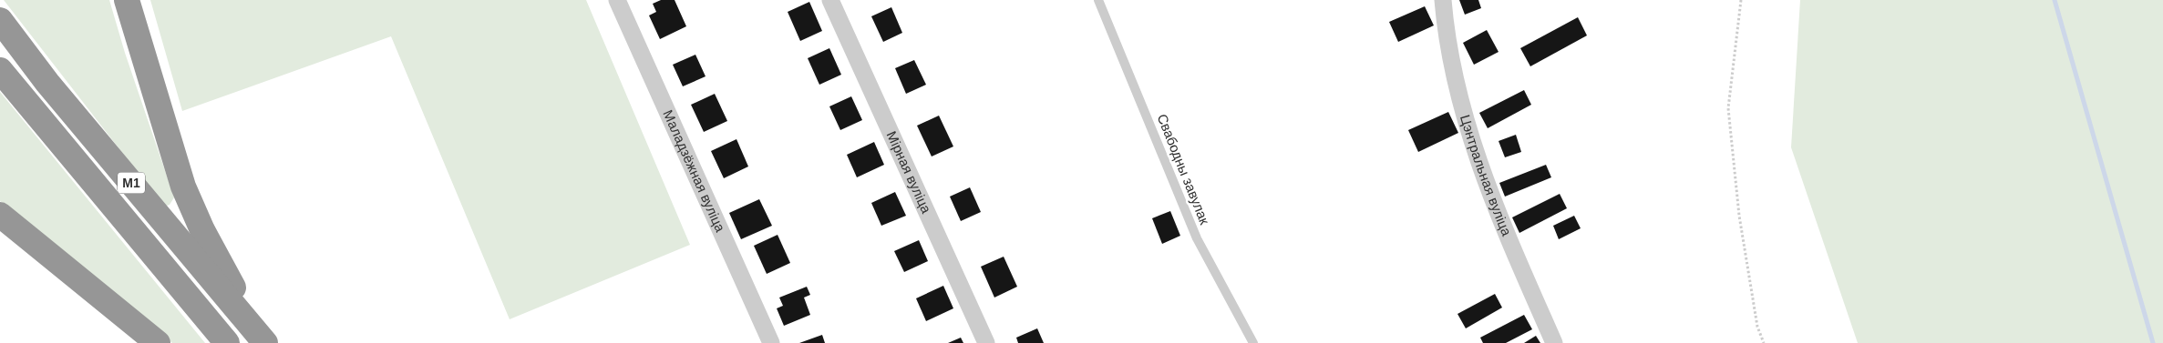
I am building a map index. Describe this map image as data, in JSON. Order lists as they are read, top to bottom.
{
  "streets": {
    "highway": ["М1"],
    "street": ["Маладзёжная вуліца", "Мірная вуліца", "Цэнтральная вуліца"],
    "lane": ["Свабодны завулак"]
  }
}
